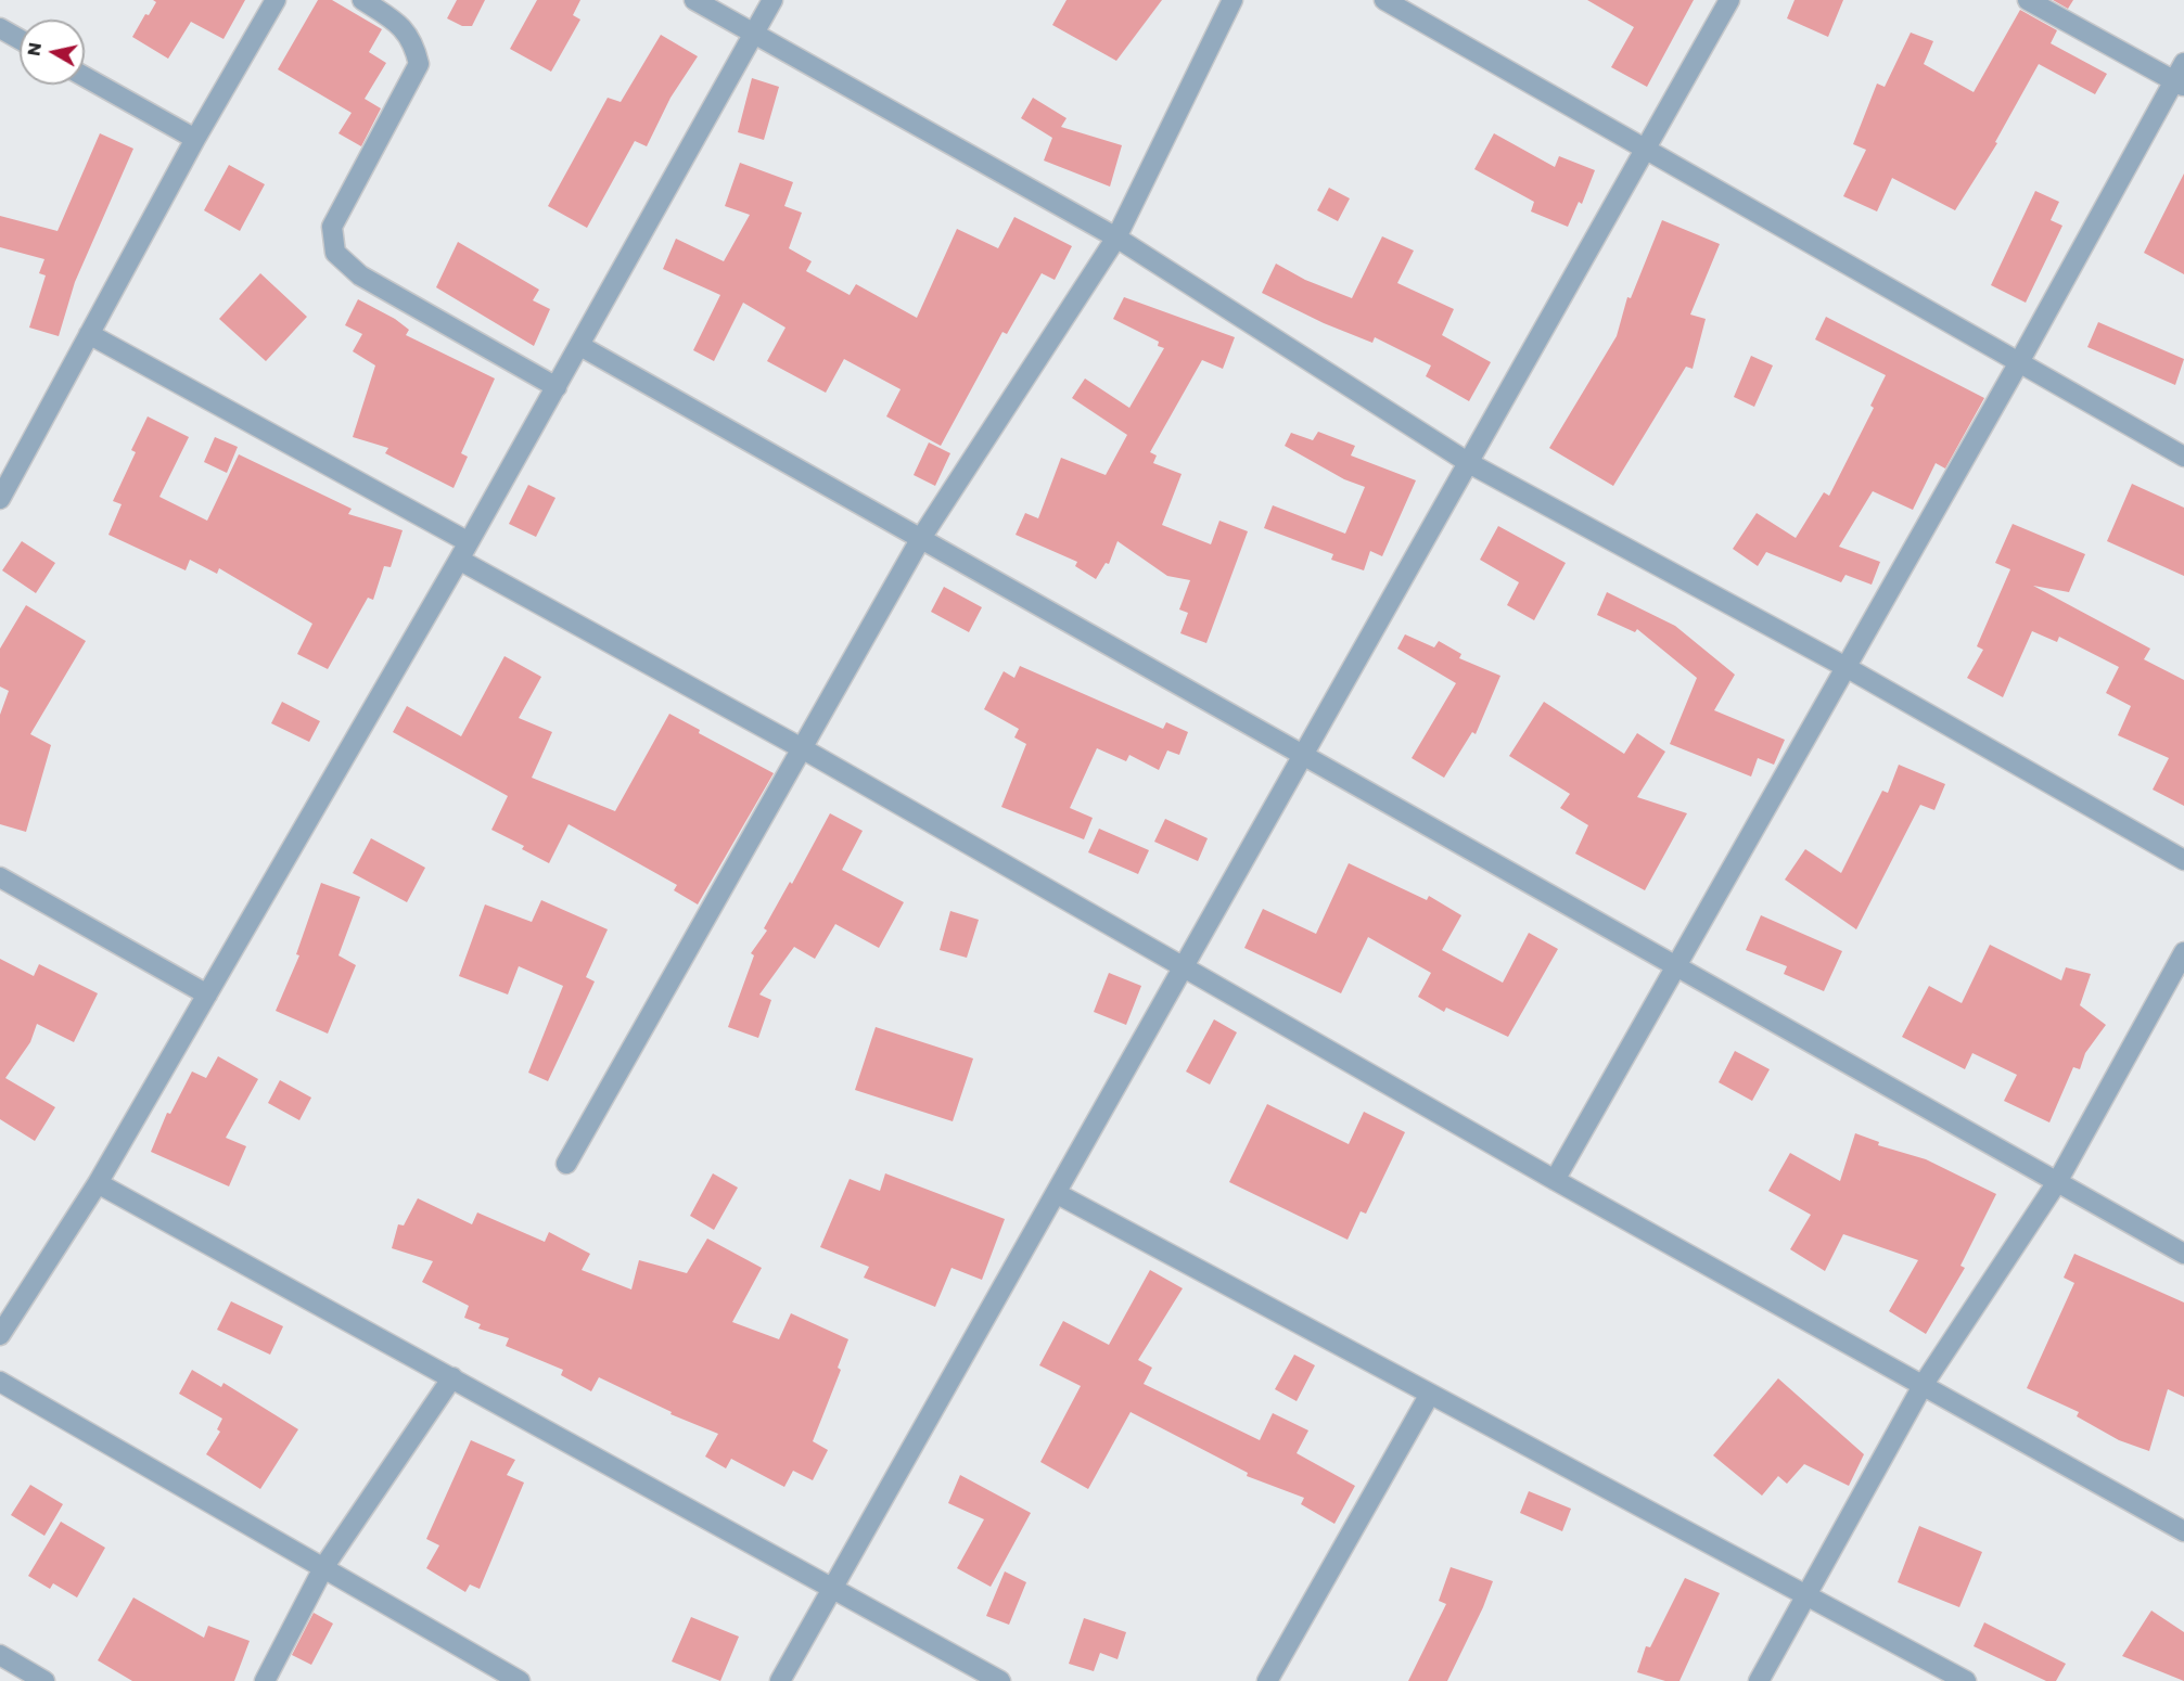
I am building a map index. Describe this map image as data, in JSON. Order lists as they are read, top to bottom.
{
  "north": "left"
}
